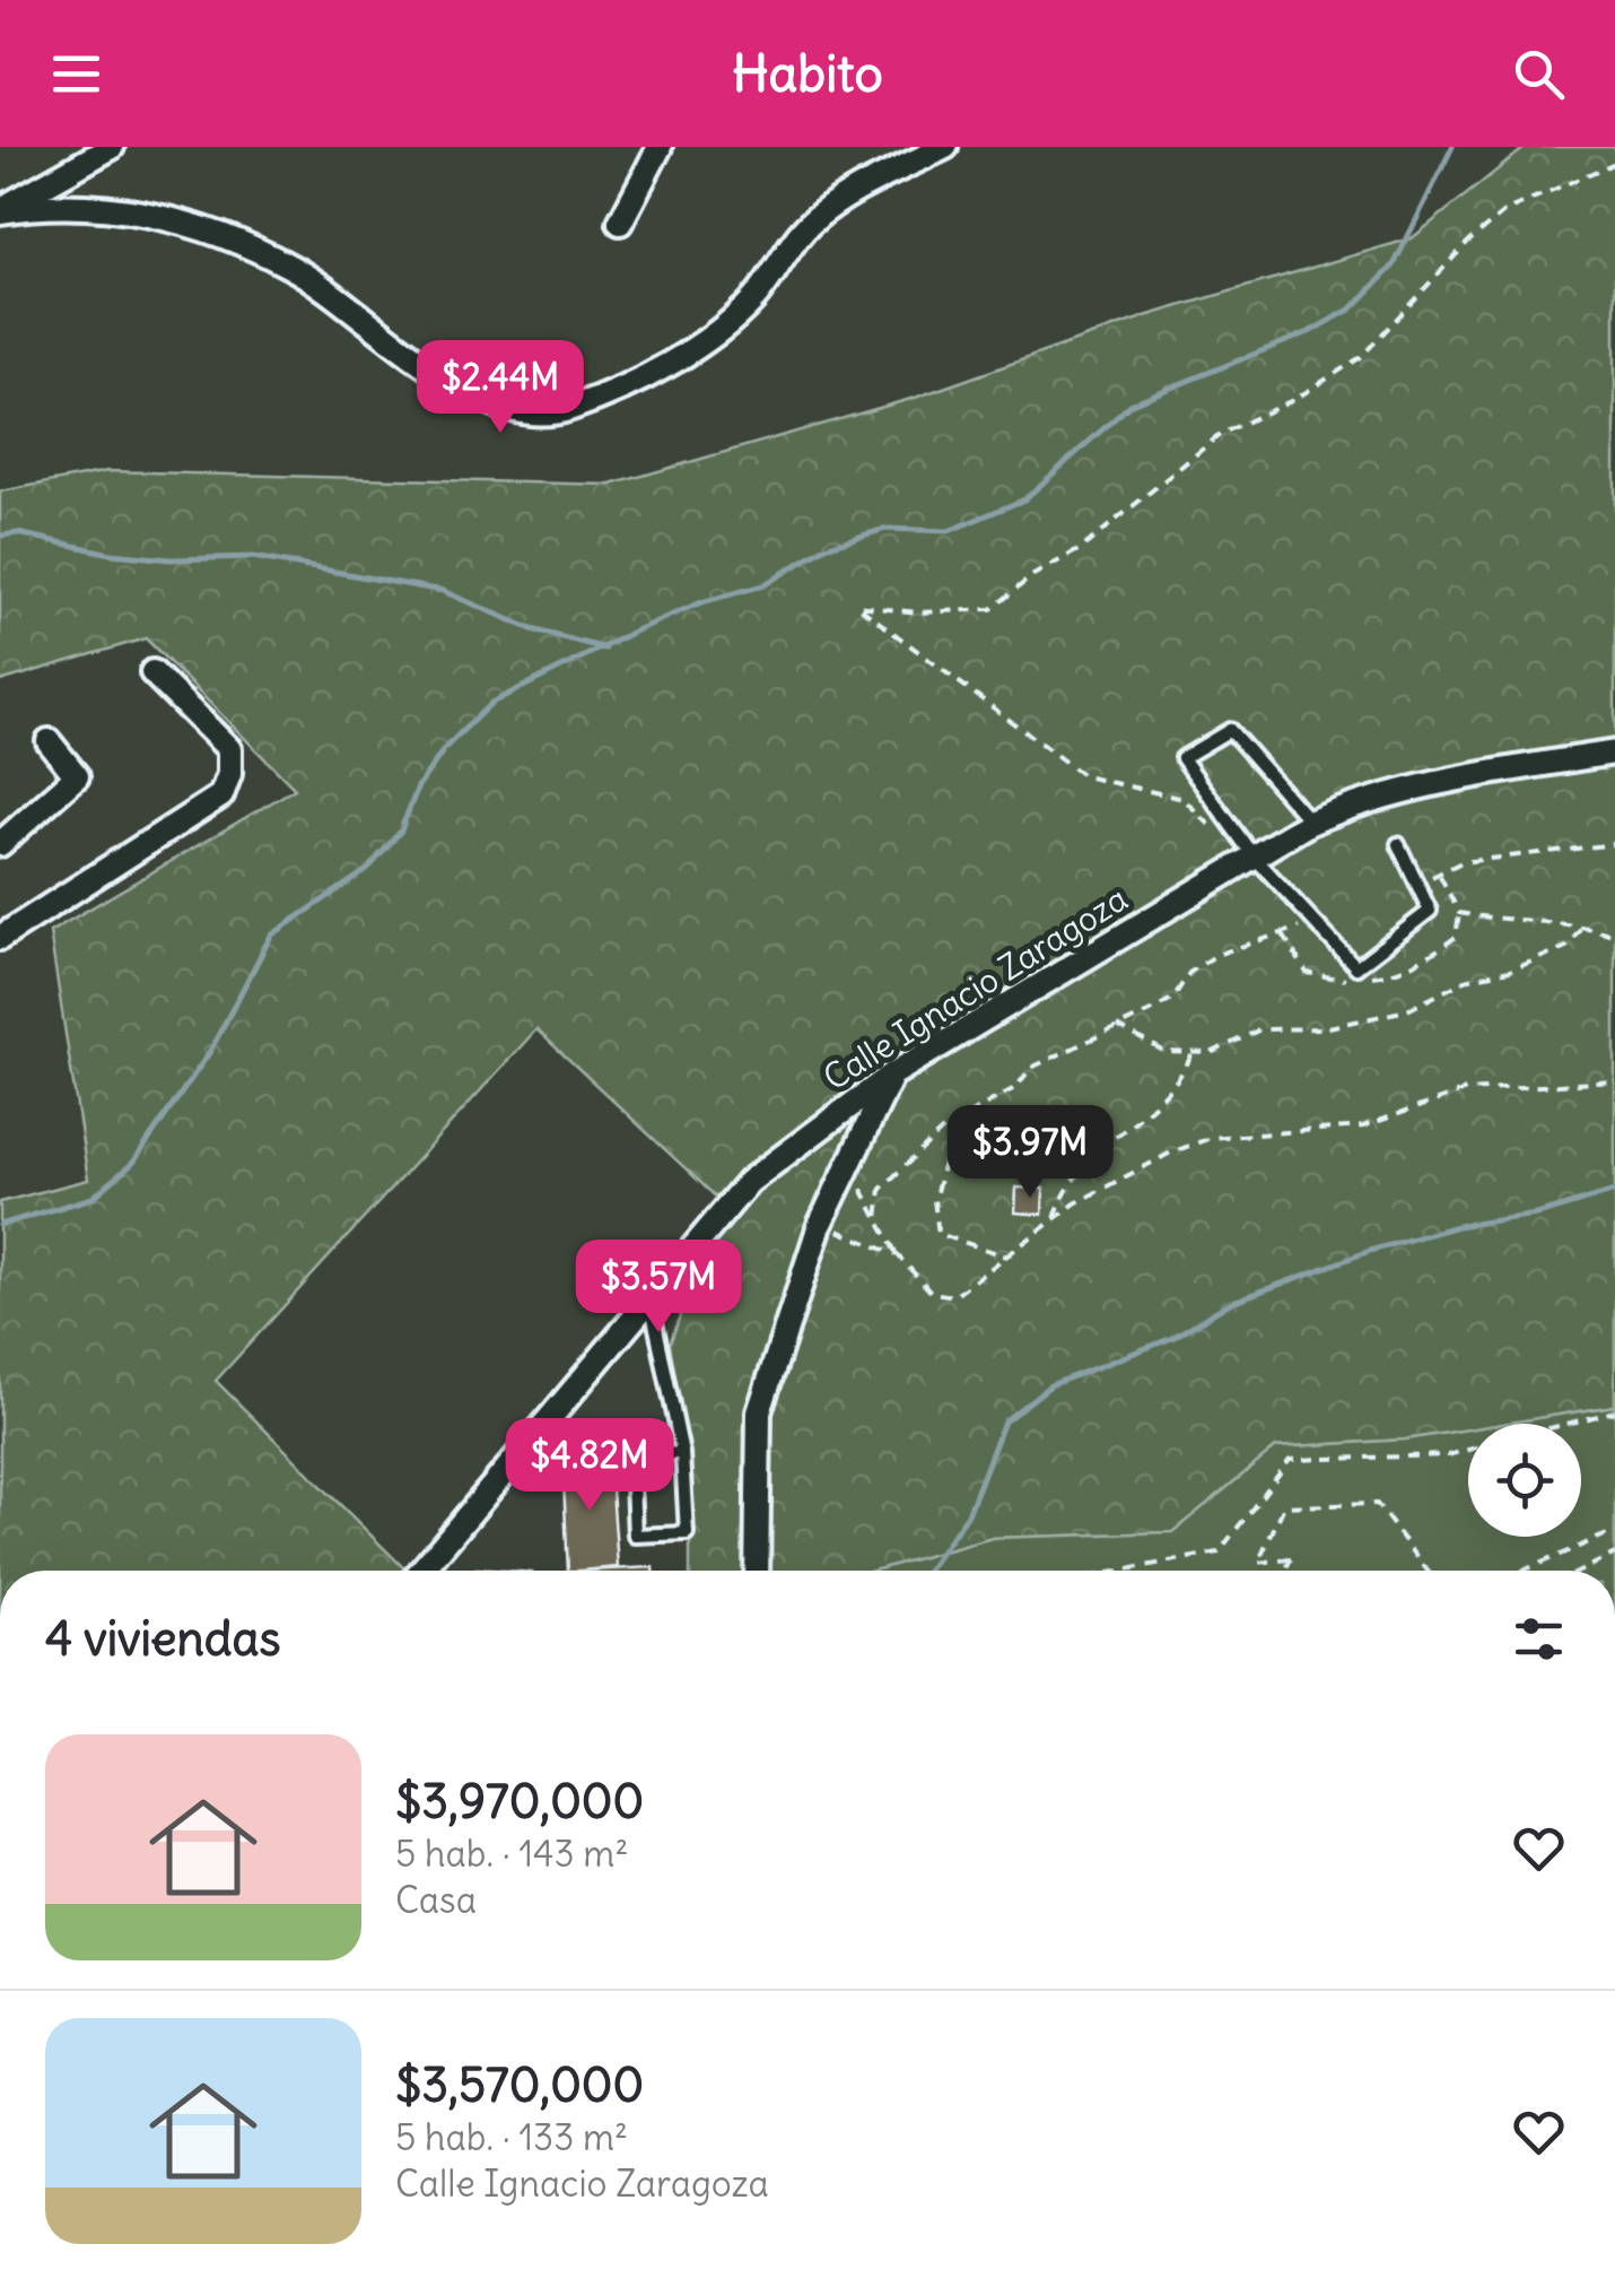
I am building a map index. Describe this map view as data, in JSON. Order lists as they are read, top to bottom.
{
  "streets": {
    "street": ["Calle Ignacio Zaragoza"]
  },
  "page": {
    "header": "Habito",
    "price": [
      "$2.44M",
      "$3.97M",
      "$3.57M",
      "$4.82M"
    ],
    "heading": "4 viviendas",
    "list": [
      {
        "name": "$3,970,000",
        "note": "5 hab. · 143 m² · Casa"
      },
      {
        "name": "$3,570,000",
        "note": "5 hab. · 133 m² · Calle Ignacio Zaragoza"
      }
    ]
  }
}
